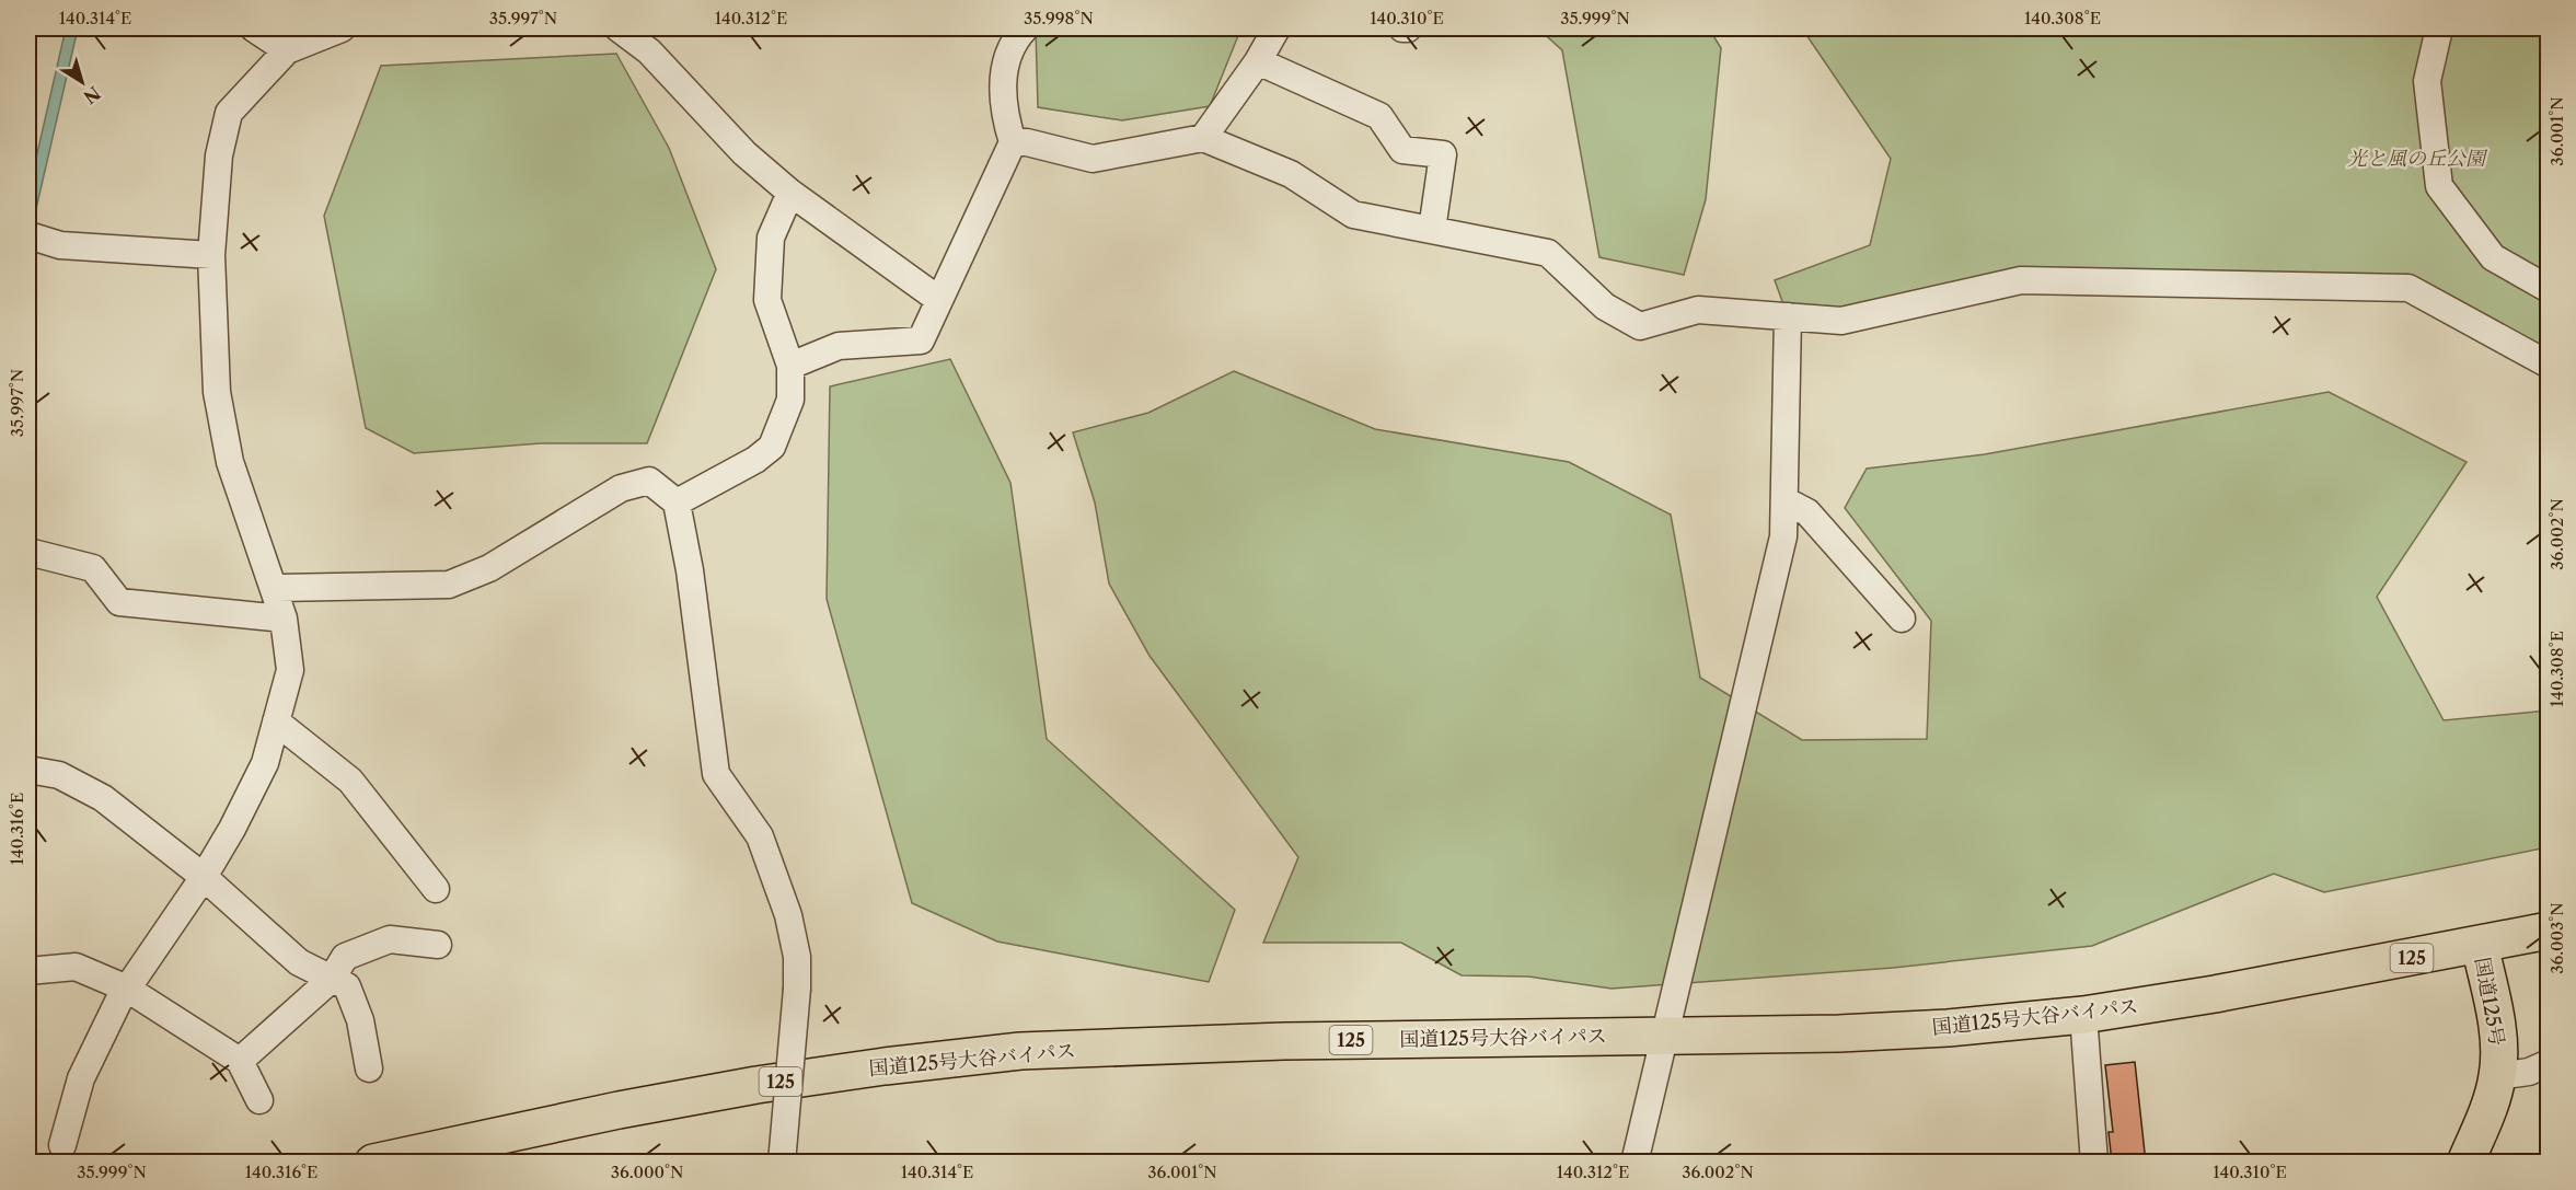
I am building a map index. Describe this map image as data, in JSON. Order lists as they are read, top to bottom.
{
  "streets": {
    "highway": ["125", "国道125号", "国道125号大谷バイパス"]
  },
  "crossings": [
    ["国道125号", "国道125号大谷バイパス"]
  ],
  "parks": ["光と風の丘公園"],
  "north": "bottom right",
  "coordinates": [
    "140.314°E",
    "35.997°N",
    "140.312°E",
    "35.998°N",
    "140.310°E",
    "35.999°N",
    "140.308°E",
    "36.001°N",
    "36.002°N",
    "140.316°E",
    "36.003°N",
    "36.000°N"
  ]
}
